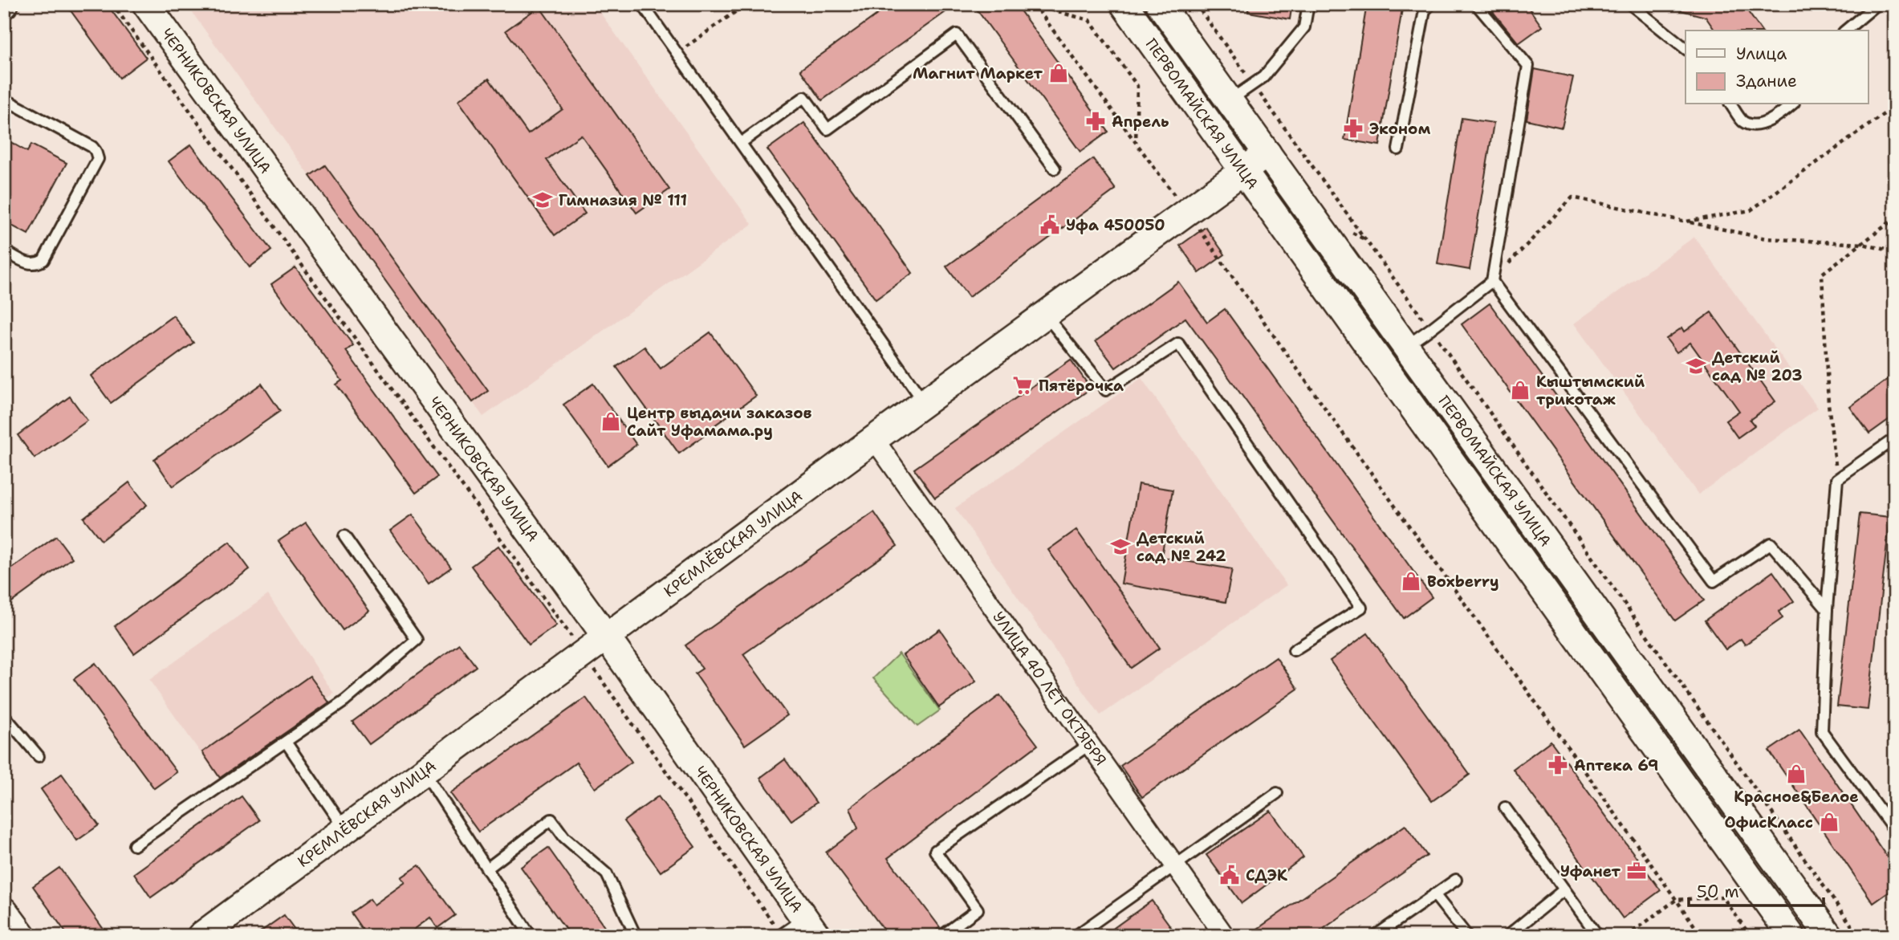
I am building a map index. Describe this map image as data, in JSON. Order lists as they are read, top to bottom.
{
  "streets": {
    "street": [
      "ЧЕРНИКОВСКАЯ УЛИЦА",
      "ПЕРВОМАЙСКАЯ УЛИЦА",
      "КРЕМЛЁВСКАЯ УЛИЦА",
      "УЛИЦА 40 ЛЕТ ОКТЯБРЯ"
    ]
  },
  "crossings": [
    ["ЧЕРНИКОВСКАЯ УЛИЦА", "КРЕМЛЁВСКАЯ УЛИЦА"],
    ["ПЕРВОМАЙСКАЯ УЛИЦА", "КРЕМЛЁВСКАЯ УЛИЦА"],
    ["КРЕМЛЁВСКАЯ УЛИЦА", "УЛИЦА 40 ЛЕТ ОКТЯБРЯ"]
  ],
  "places": {
    "shop": [
      "Магнит Маркет",
      "Кыштымский трикотаж",
      "Центр выдачи заказов Сайт Уфамама.ру",
      "Boxberry",
      "Красное&Белое",
      "ОфисКласс"
    ],
    "pharmacy": ["Апрель", "Эконом", "Аптека 69"],
    "school or university": ["Гимназия № 111", "Детский сад № 203", "Детский сад № 242"],
    "public building": ["Уфа 450050", "СДЭК"],
    "supermarket": ["Пятёрочка"],
    "office": ["Уфанет"]
  },
  "legend": ["Улица", "Здание"],
  "scale_bar": "50 m"
}
